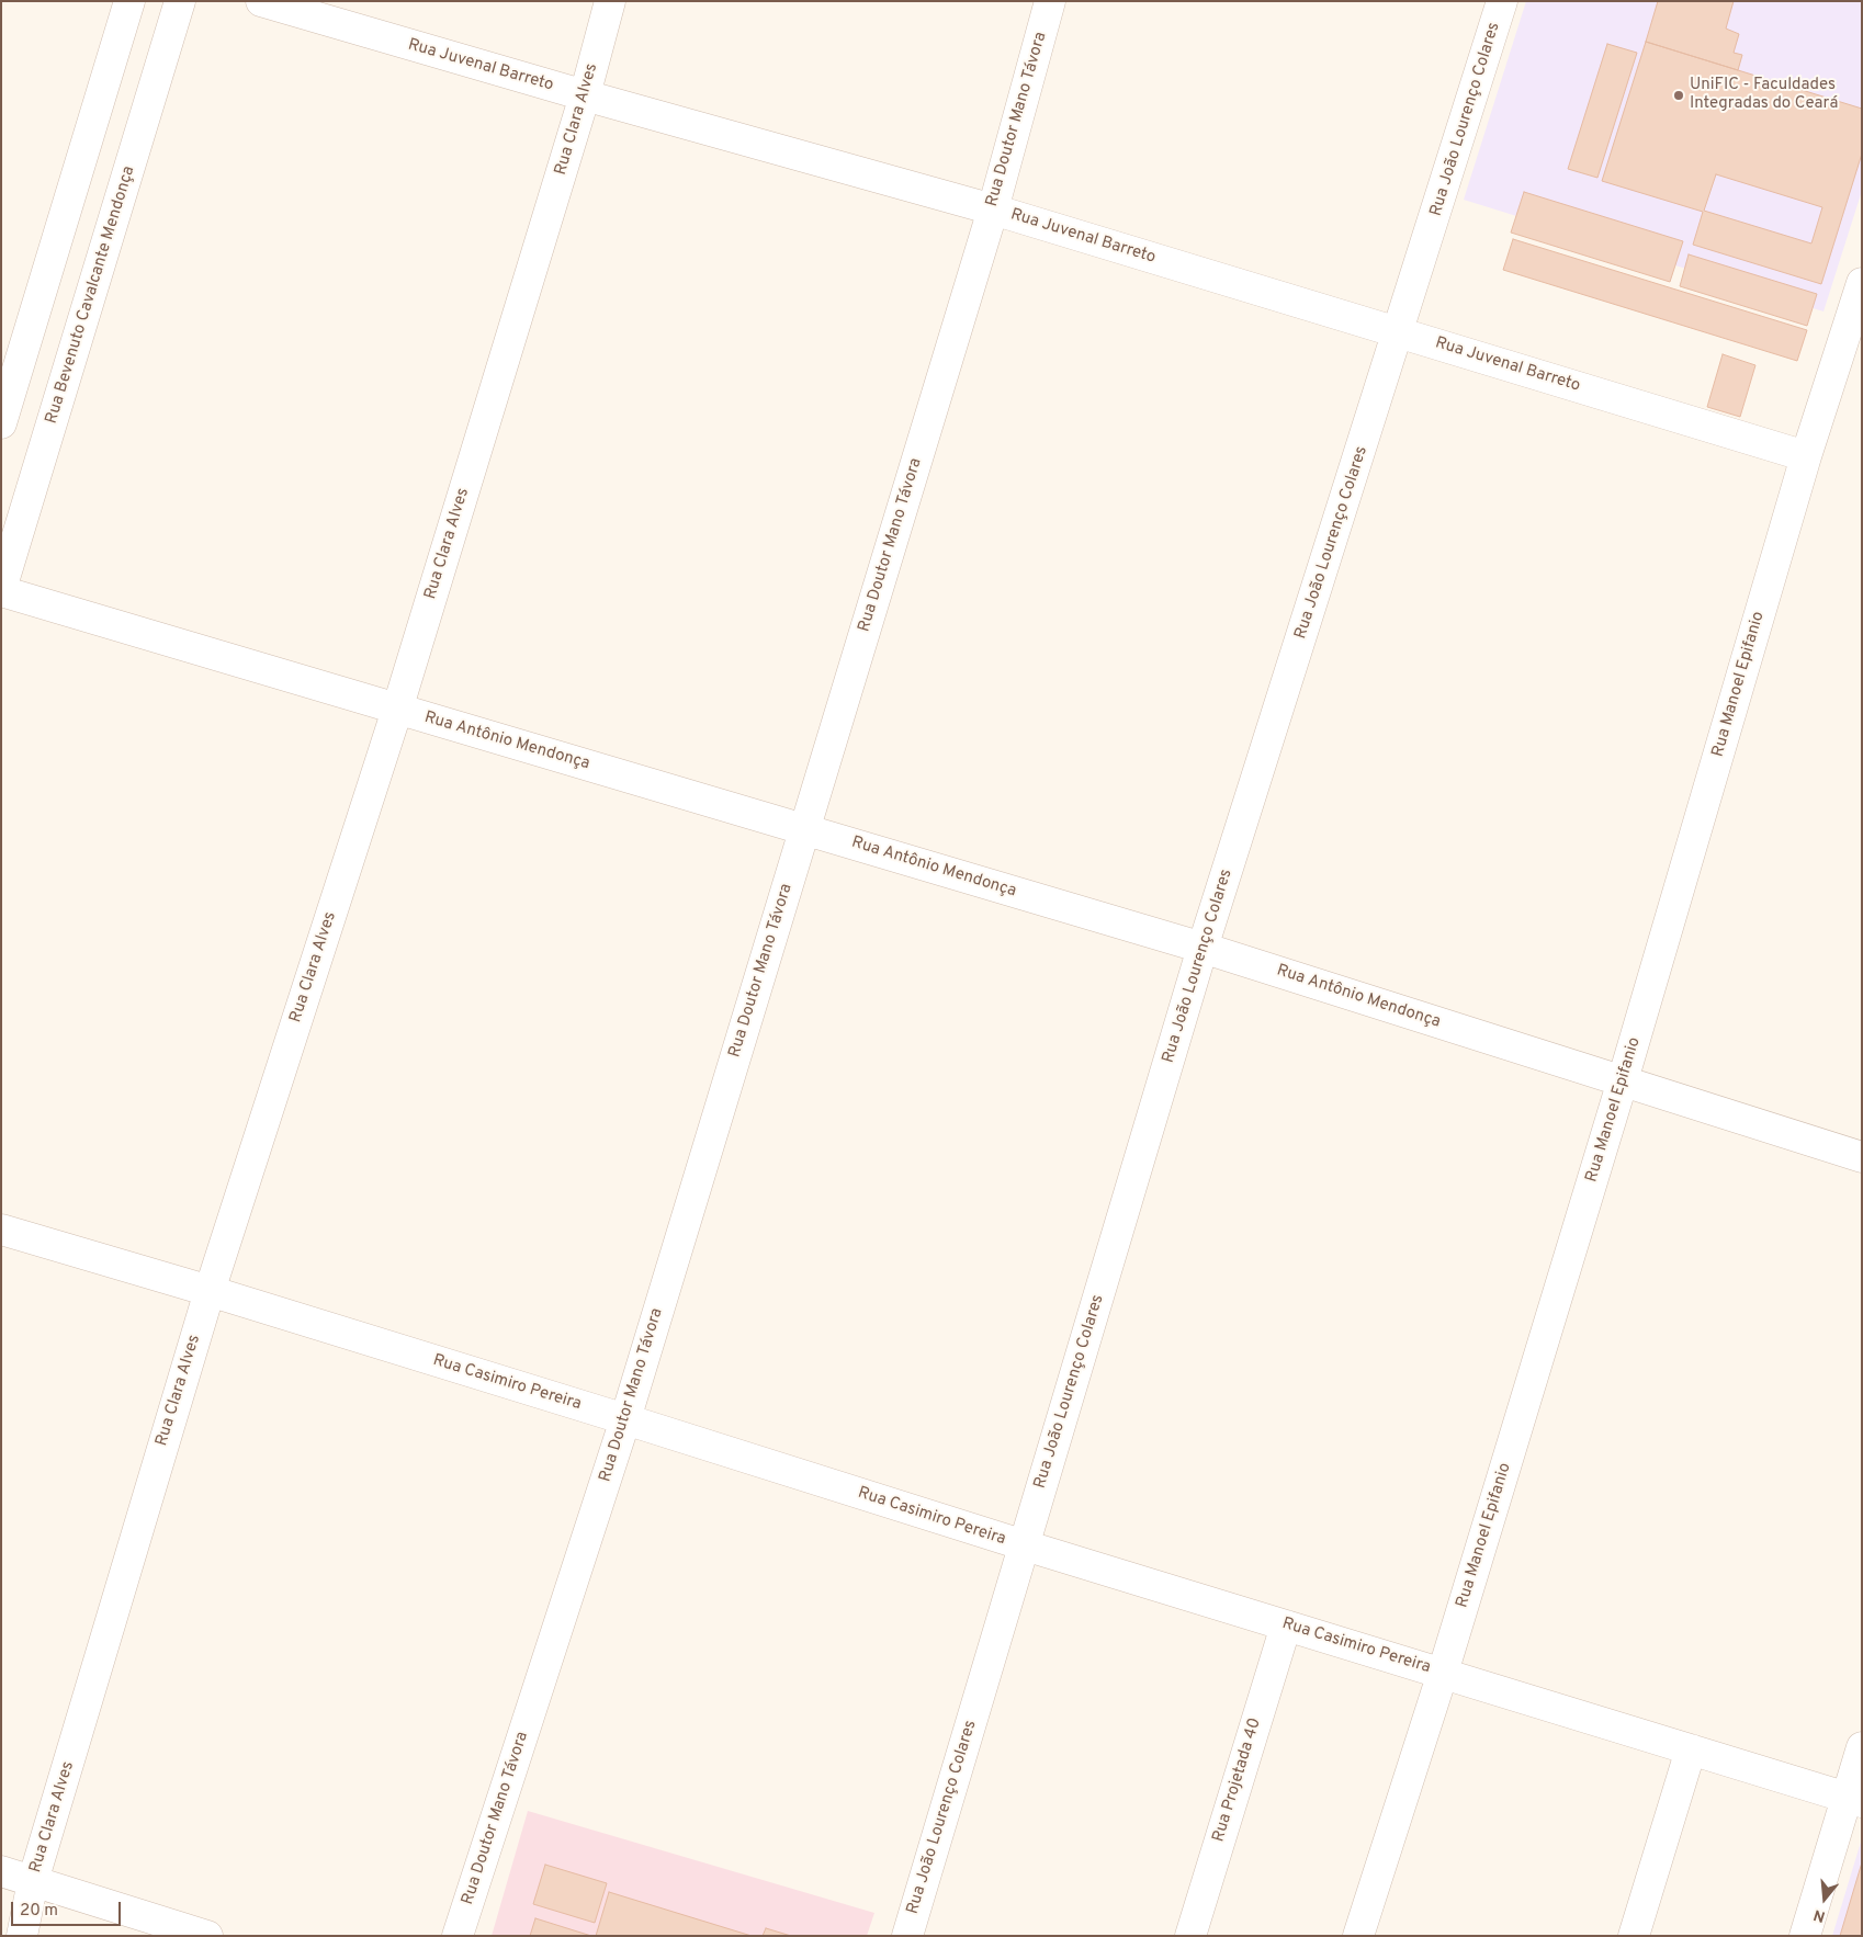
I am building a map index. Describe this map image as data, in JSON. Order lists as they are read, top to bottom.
{
  "streets": {
    "street": [
      "Rua Juvenal Barreto",
      "Rua Clara Alves",
      "Rua Doutor Mano Távora",
      "Rua João Lourenço Colares",
      "Rua Bevenuto Cavalcante Mendonça",
      "Rua Manoel Epifanio",
      "Rua Antônio Mendonça",
      "Rua Casimiro Pereira",
      "Rua Projetada 40"
    ]
  },
  "crossings": [
    ["Rua Juvenal Barreto", "Rua Clara Alves"],
    ["Rua Juvenal Barreto", "Rua Doutor Mano Távora"],
    ["Rua Juvenal Barreto", "Rua João Lourenço Colares"],
    ["Rua Juvenal Barreto", "Rua Manoel Epifanio"],
    ["Rua Clara Alves", "Rua Antônio Mendonça"],
    ["Rua Clara Alves", "Rua Casimiro Pereira"],
    ["Rua Doutor Mano Távora", "Rua Antônio Mendonça"],
    ["Rua Doutor Mano Távora", "Rua Casimiro Pereira"],
    ["Rua João Lourenço Colares", "Rua Antônio Mendonça"],
    ["Rua João Lourenço Colares", "Rua Casimiro Pereira"],
    ["Rua Bevenuto Cavalcante Mendonça", "Rua Antônio Mendonça"],
    ["Rua Manoel Epifanio", "Rua Antônio Mendonça"],
    ["Rua Manoel Epifanio", "Rua Casimiro Pereira"],
    ["Rua Casimiro Pereira", "Rua Projetada 40"]
  ],
  "places": ["UniFIC - Faculdades Integradas do Ceará"],
  "scale_bar": "20 m",
  "north": "bottom"
}
